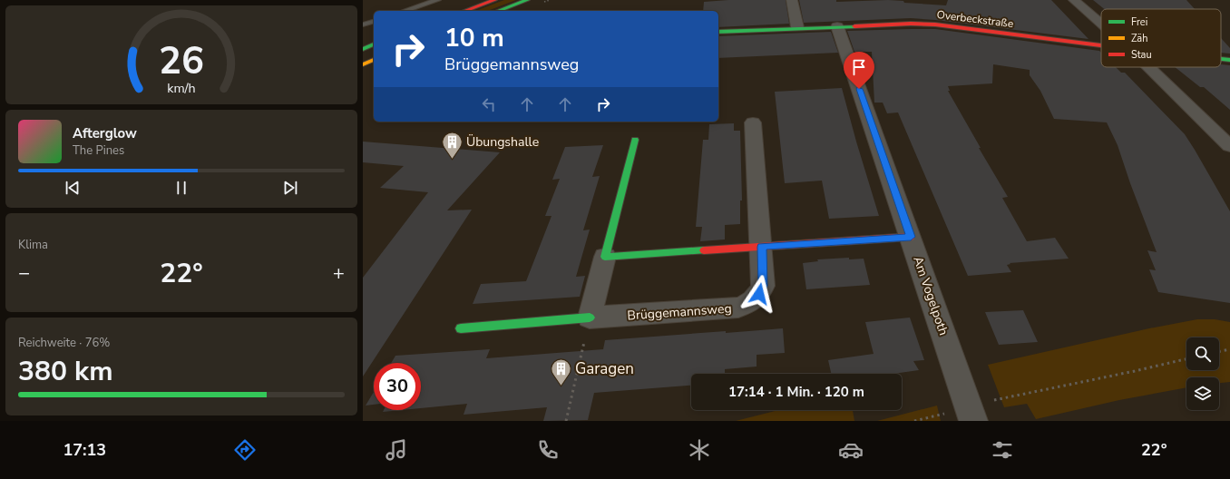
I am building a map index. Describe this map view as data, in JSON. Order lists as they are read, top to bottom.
{
  "streets": {
    "street": ["Overbeckstraße", "Am Vogelpoth", "Brüggemannsweg"]
  },
  "crossings": [
    ["Overbeckstraße", "Am Vogelpoth"]
  ],
  "places": {
    "building": ["Übungshalle", "Garagen"]
  },
  "legend": ["Frei", "Zäh", "Stau"],
  "page": {
    "turn": ["10 m", "Brüggemannsweg"],
    "song": ["Afterglow", "The Pines"],
    "tile": [
      "Klima",
      ["Reichweite · 76%", "380 km"]
    ],
    "heat": ["−", "22°", "+"],
    "limit": "30",
    "trip": "17:14 · 1 Min. · 120 m",
    "tabs": ["17:13", "22°"],
    "gauge": ["26", "km/h"]
  }
}
